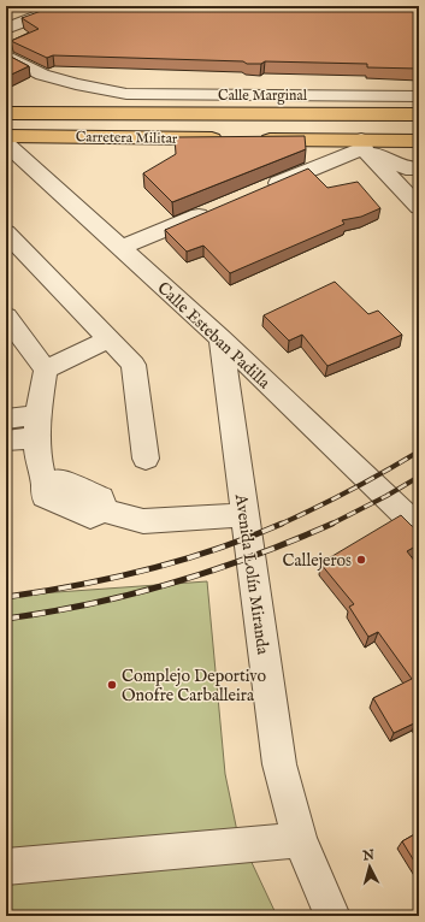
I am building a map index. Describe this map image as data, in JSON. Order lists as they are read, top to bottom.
{
  "streets": {
    "main road": ["Carretera Militar"],
    "street": ["Calle Marginal", "Calle Esteban Padilla", "Avenida Lolín Miranda"]
  },
  "crossings": [
    ["Calle Esteban Padilla", "Avenida Lolín Miranda"]
  ],
  "places": ["Callejeros", "Complejo Deportivo Onofre Carballeira"],
  "north": "top"
}
